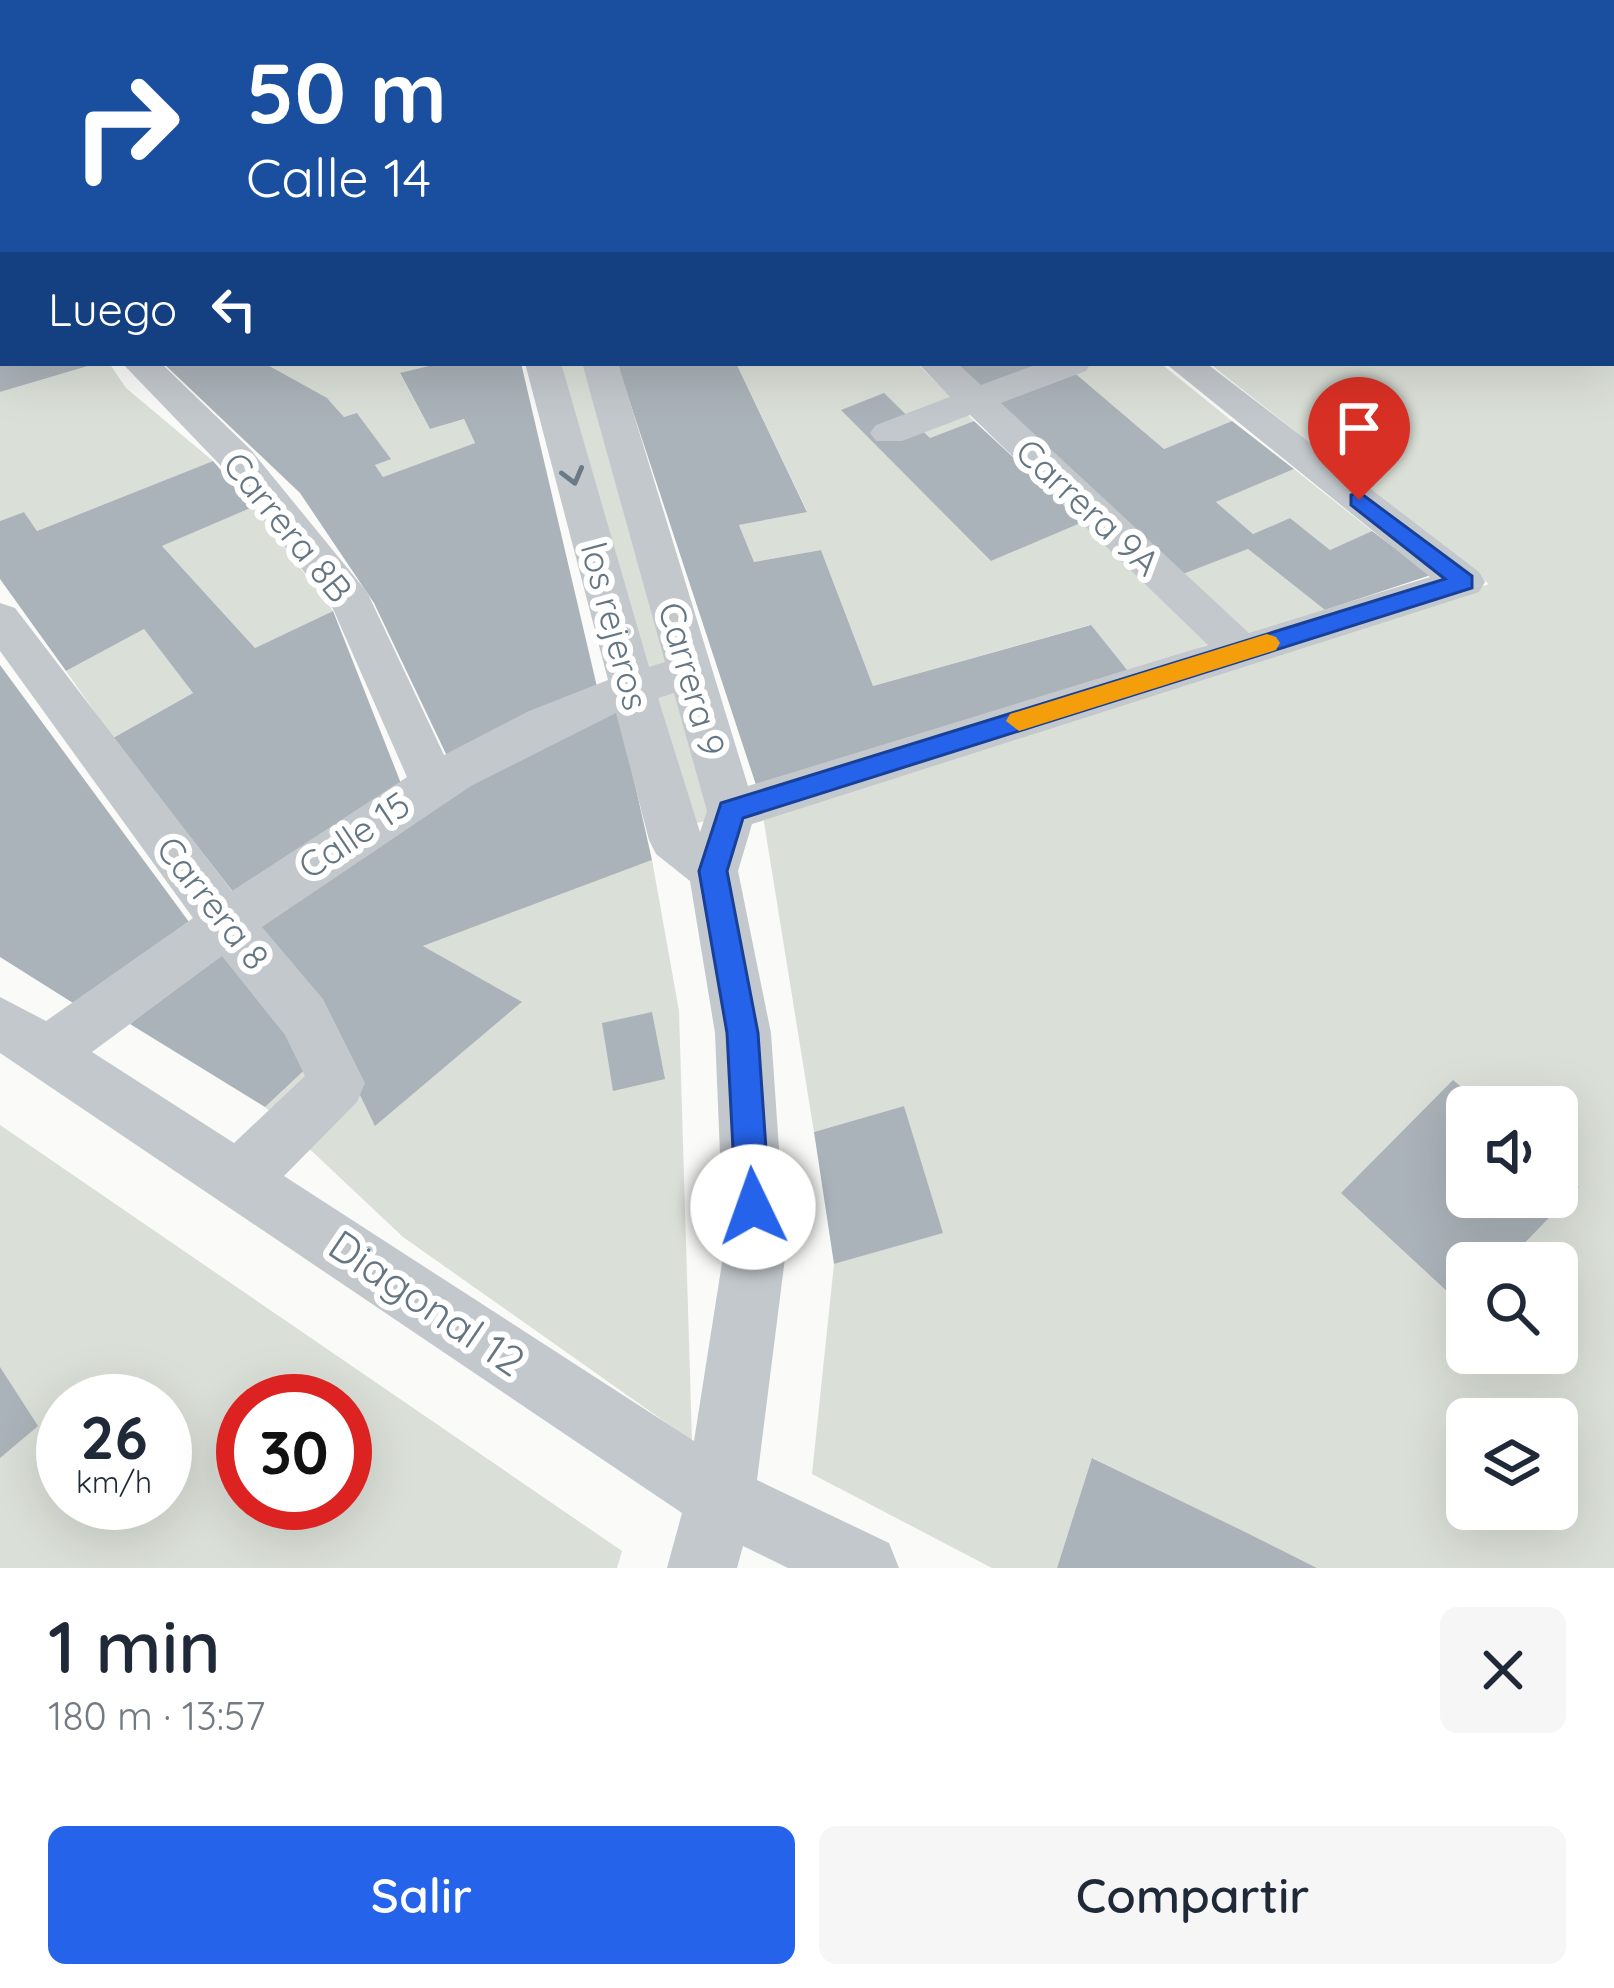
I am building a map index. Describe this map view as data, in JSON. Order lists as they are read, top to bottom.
{
  "streets": {
    "street": [
      "Carrera 9A",
      "Carrera 8B",
      "los rejeros",
      "Carrera 9",
      "Calle 15",
      "Carrera 8",
      "Diagonal 12"
    ]
  },
  "crossings": [
    ["Carrera 8B", "Calle 15"],
    ["los rejeros", "Calle 15"],
    ["Carrera 9", "Calle 15"],
    ["Calle 15", "Carrera 8"],
    ["Calle 15", "Diagonal 12"],
    ["Carrera 8", "Diagonal 12"]
  ],
  "one_way": ["los rejeros"],
  "page": {
    "turn": ["50 m", "Calle 14"],
    "then": "Luego",
    "speed": "26 km/h",
    "limit": "30",
    "heading": ["1 min", "180 m · 13:57"],
    "buttons": ["Salir", "Compartir"]
  }
}
